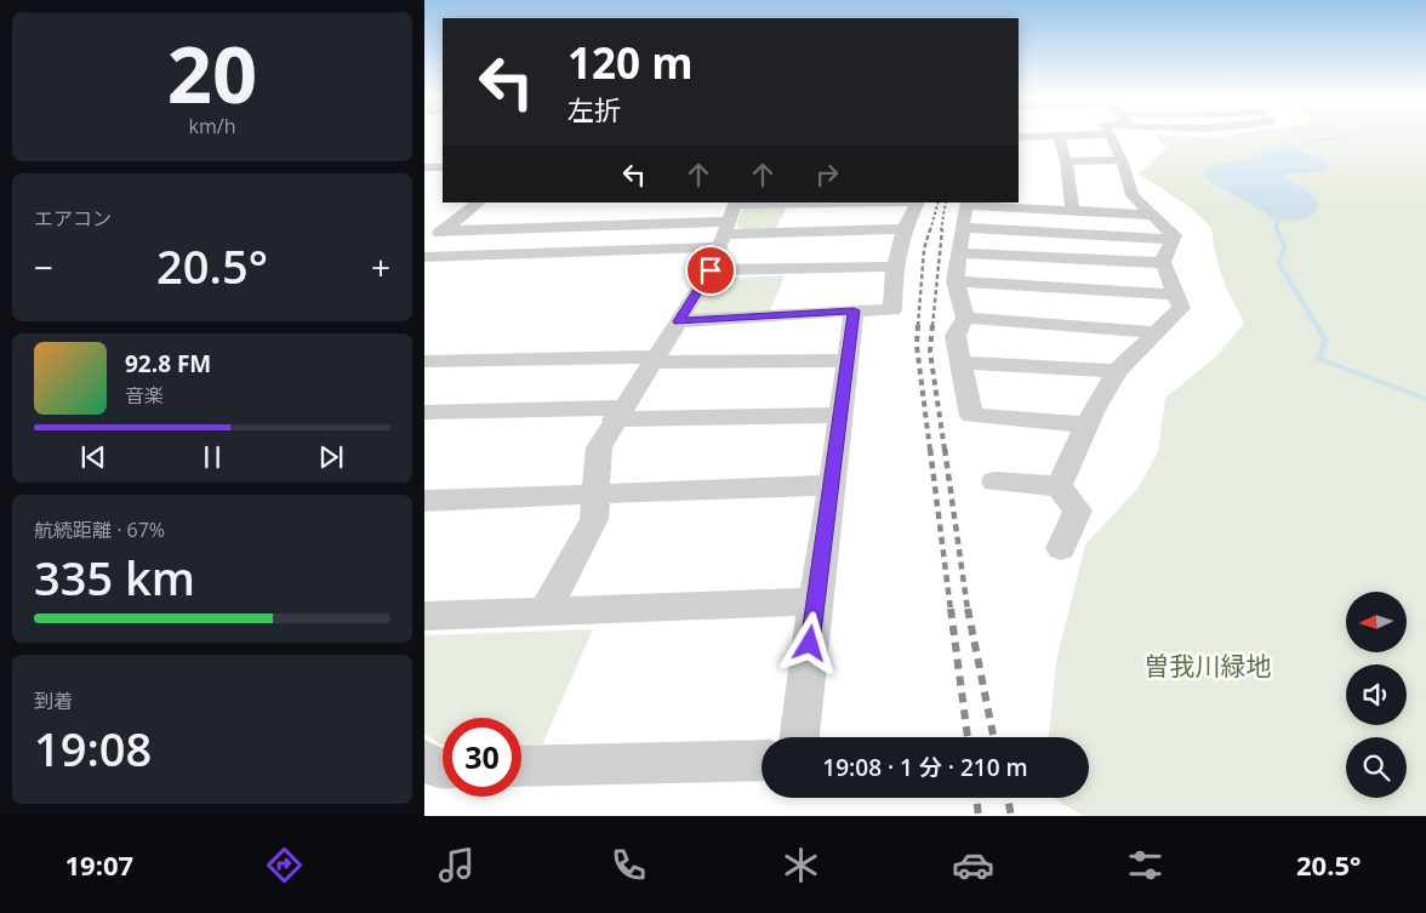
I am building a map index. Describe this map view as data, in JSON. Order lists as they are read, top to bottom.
{
  "parks": ["曽我川緑地"],
  "north": "left",
  "page": {
    "tile": [
      ["20", "km/h"],
      "エアコン",
      ["航続距離 · 67%", "335 km"],
      ["到着", "19:08"]
    ],
    "turn": ["120 m", "左折"],
    "heat": ["−", "20.5°", "+"],
    "song": ["92.8 FM", "音楽"],
    "limit": "30",
    "trip": "19:08 · 1 分 · 210 m",
    "tabs": ["19:07", "20.5°"]
  }
}
